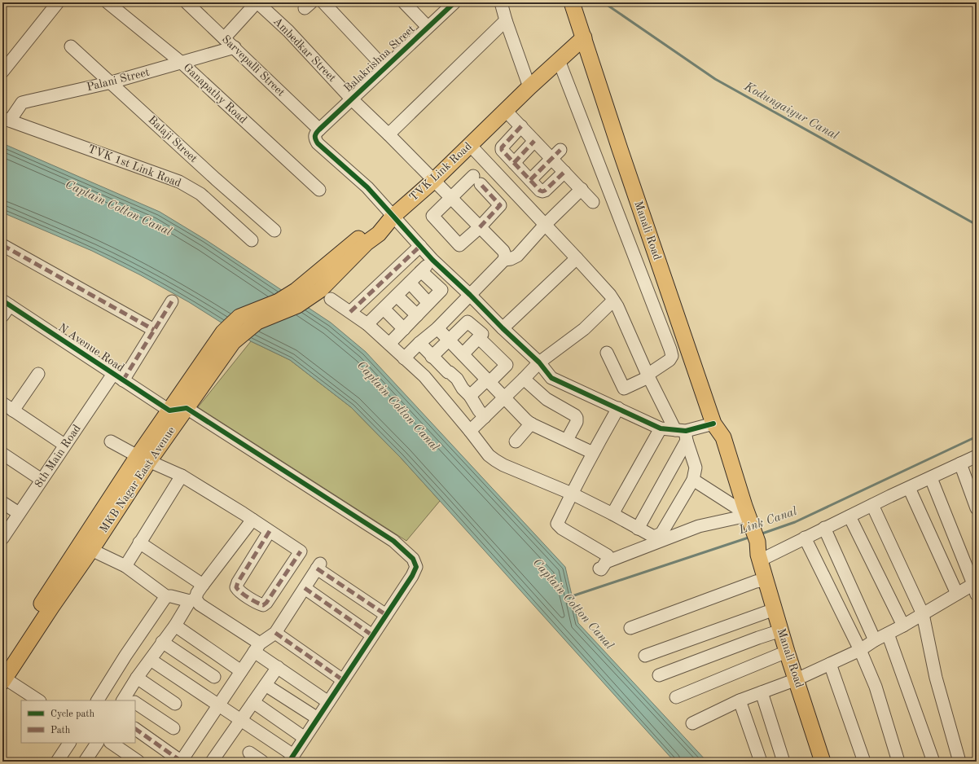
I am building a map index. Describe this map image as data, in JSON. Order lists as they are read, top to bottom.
{
  "streets": {
    "main road": ["TVK Link Road", "Manali Road", "MKB Nagar East Avenue"],
    "street": [
      "Ambedkar Street",
      "Balakrishna Street",
      "Sarvepalli Street",
      "Palani Street",
      "Ganapathy Road",
      "Balaji Street",
      "TVK 1st Link Road",
      "N Avenue Road",
      "8th Main Road"
    ]
  },
  "crossings": [
    ["Ambedkar Street", "Balakrishna Street"],
    ["Ambedkar Street", "TVK Link Road"],
    ["Balakrishna Street", "Sarvepalli Street"],
    ["Sarvepalli Street", "Palani Street"],
    ["Palani Street", "Ganapathy Road"],
    ["Palani Street", "Balaji Street"],
    ["Palani Street", "TVK 1st Link Road"],
    ["TVK Link Road", "Manali Road"],
    ["TVK Link Road", "MKB Nagar East Avenue"],
    ["N Avenue Road", "8th Main Road"]
  ],
  "water": ["Kodungaiyur Canal", "Captain Cotton Canal", "Link Canal"],
  "legend": ["Cycle path", "Path"]
}
